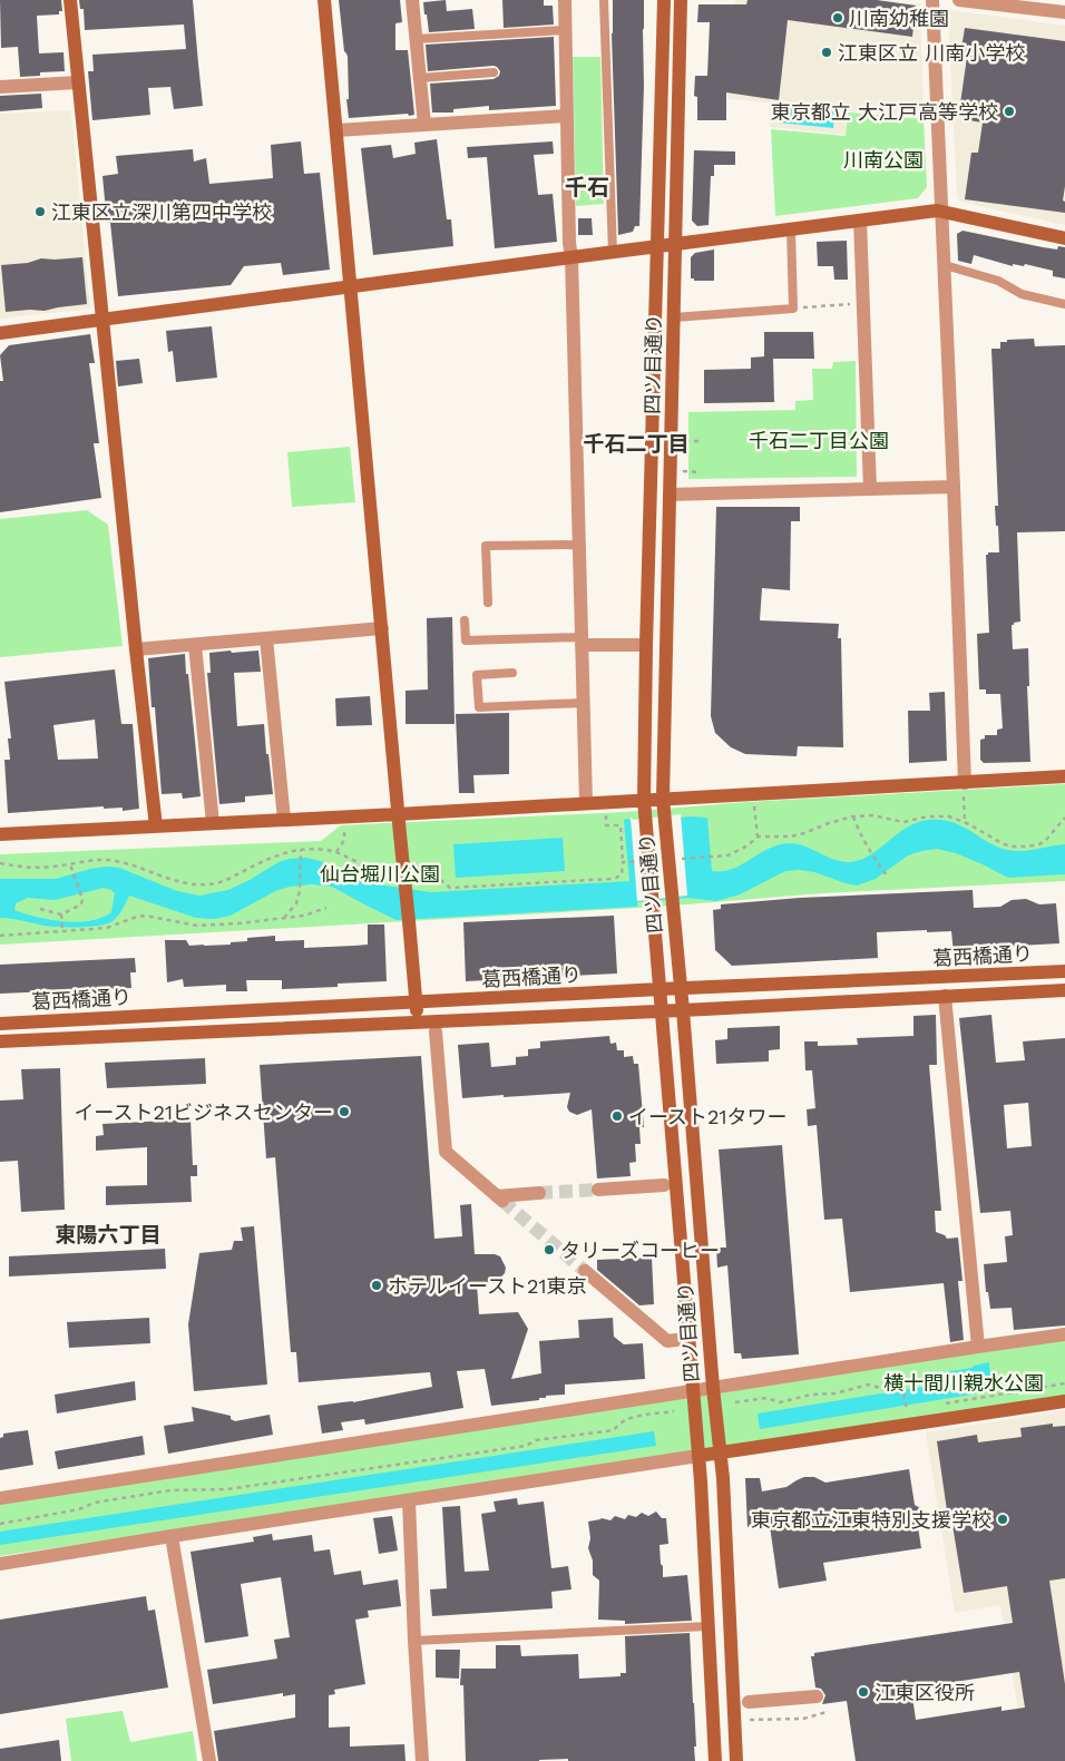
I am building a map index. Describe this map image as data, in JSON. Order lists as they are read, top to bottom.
{
  "streets": {
    "main road": ["四ツ目通り", "葛西橋通り"]
  },
  "crossings": [
    ["四ツ目通り", "葛西橋通り"]
  ],
  "districts": ["千石", "千石二丁目", "東陽六丁目"],
  "parks": [
    "川南公園",
    "千石二丁目公園",
    "仙台堀川公園",
    "横十間川親水公園"
  ],
  "places": [
    "川南幼稚園",
    "江東区立 川南小学校",
    "東京都立 大江戸高等学校",
    "江東区立深川第四中学校",
    "イースト21ビジネスセンター",
    "イースト21タワー",
    "タリーズコーヒー",
    "ホテルイースト21東京",
    "東京都立江東特別支援学校",
    "江東区役所"
  ]
}
